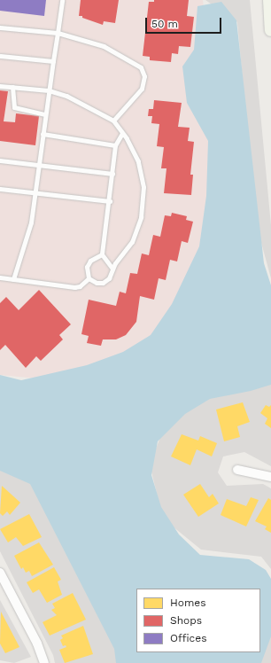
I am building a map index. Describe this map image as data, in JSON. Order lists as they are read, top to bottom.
{
  "legend": ["Homes", "Shops", "Offices"],
  "scale_bar": "50 m"
}
